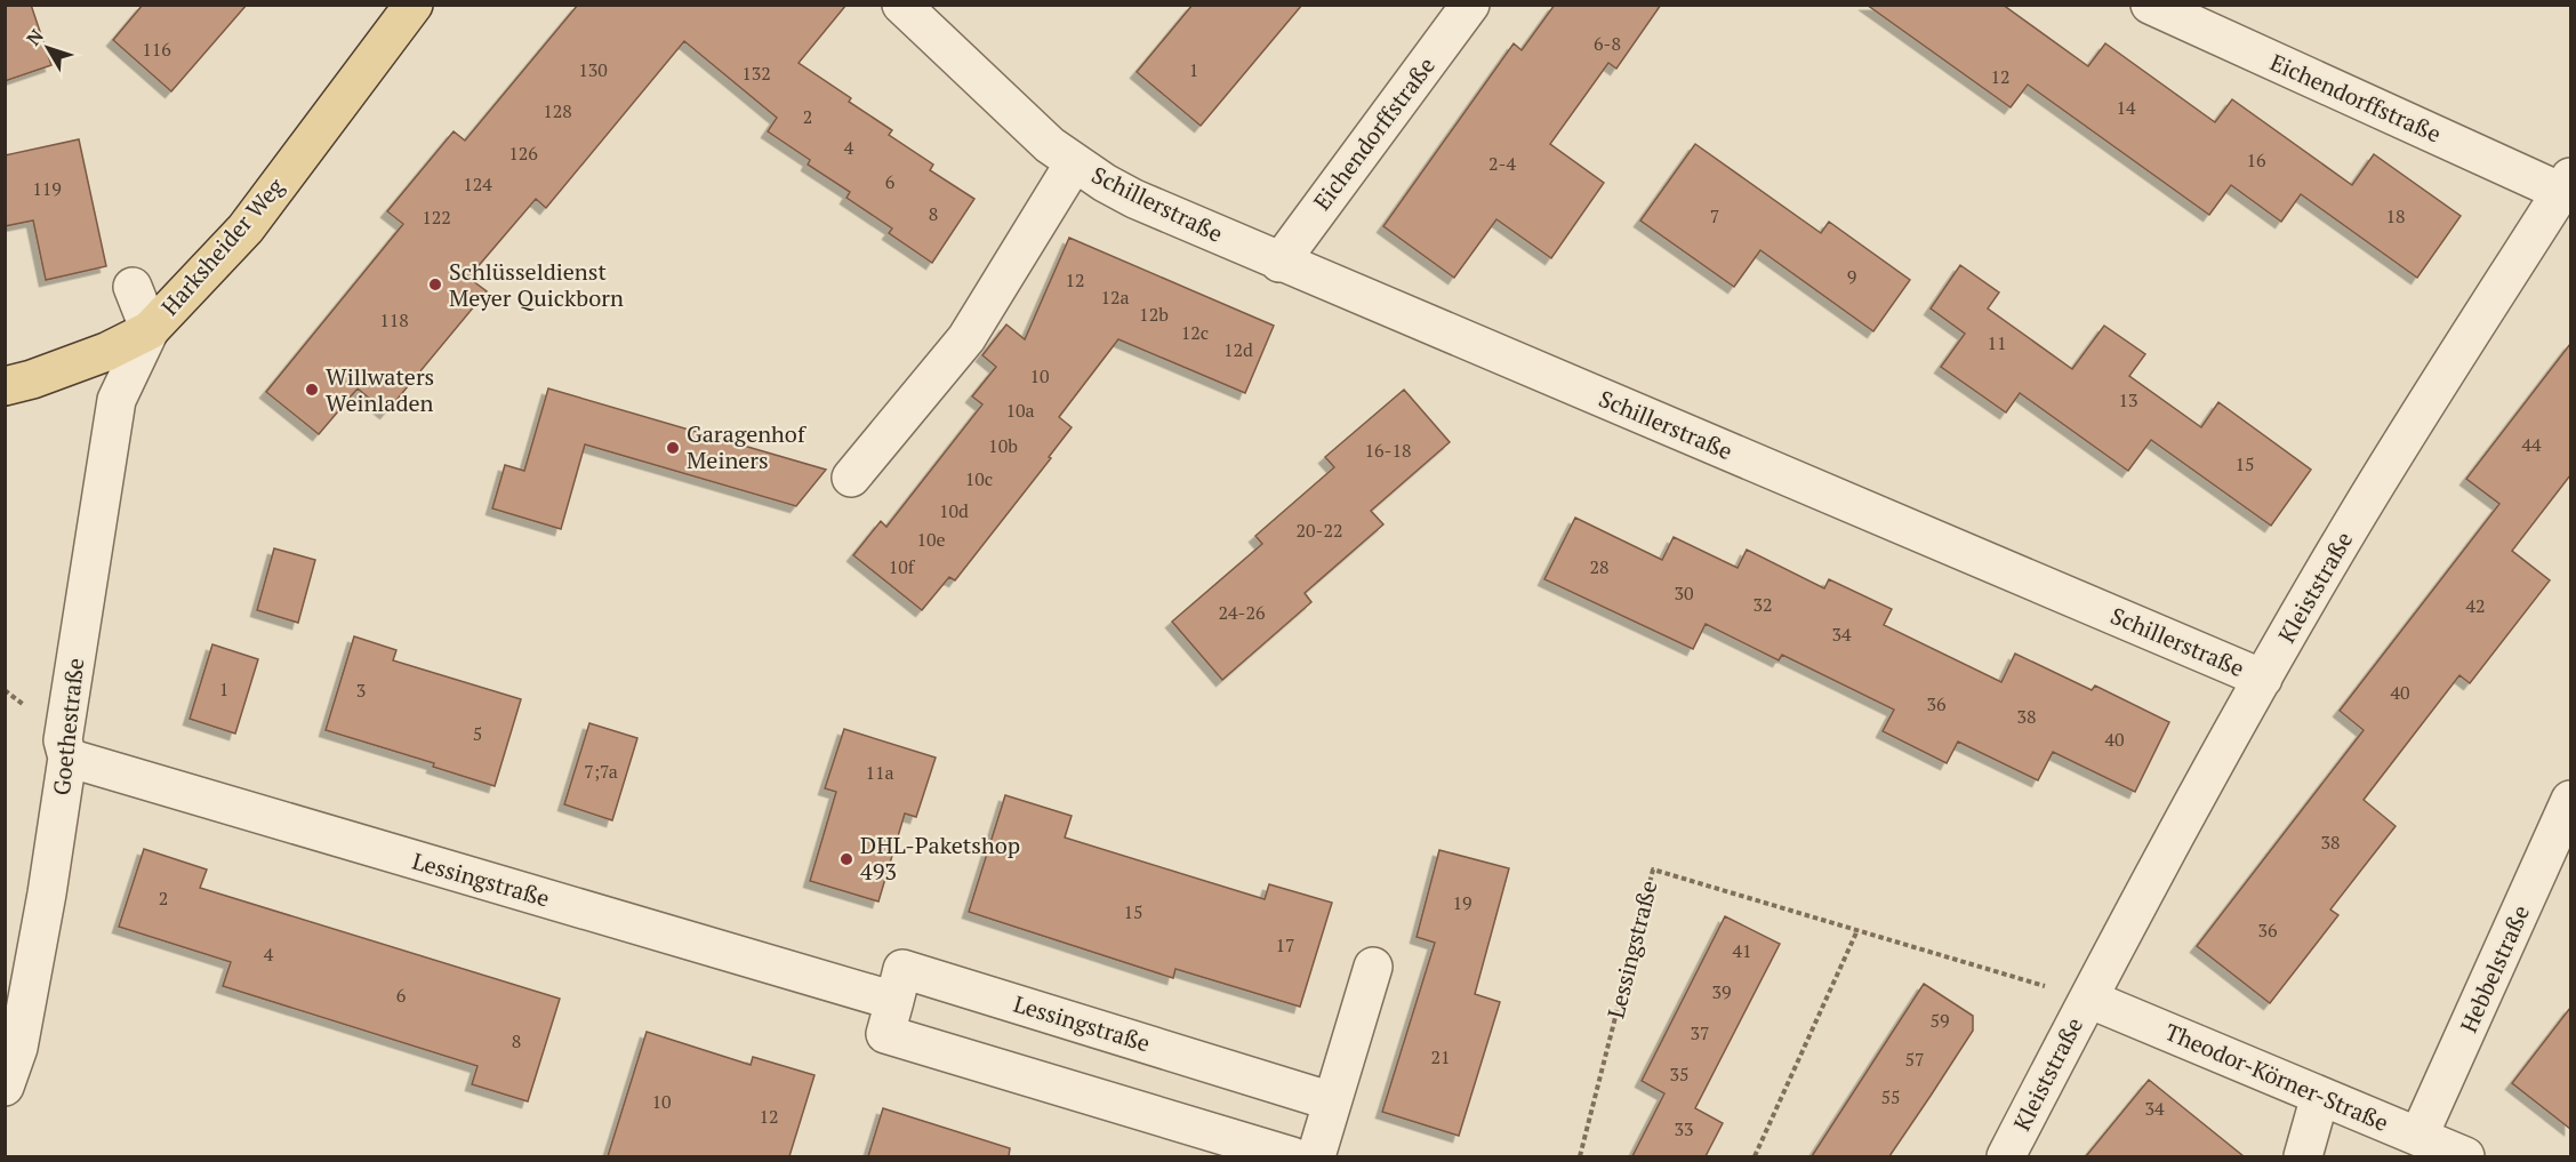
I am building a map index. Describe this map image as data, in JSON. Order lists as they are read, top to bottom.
{
  "streets": {
    "main road": ["Harksheider Weg"],
    "street": [
      "Eichendorffstraße",
      "Schillerstraße",
      "Kleiststraße",
      "Goethestraße",
      "Lessingstraße",
      "Hebbelstraße",
      "Theodor-Körner-Straße"
    ]
  },
  "crossings": [
    ["Eichendorffstraße", "Schillerstraße"],
    ["Eichendorffstraße", "Kleiststraße"],
    ["Schillerstraße", "Kleiststraße"],
    ["Harksheider Weg", "Goethestraße"],
    ["Kleiststraße", "Lessingstraße"],
    ["Kleiststraße", "Theodor-Körner-Straße"],
    ["Goethestraße", "Lessingstraße"],
    ["Lessingstraße", "Theodor-Körner-Straße"],
    ["Hebbelstraße", "Theodor-Körner-Straße"]
  ],
  "places": [
    "Schlüsseldienst Meyer Quickborn",
    "Willwaters Weinladen",
    "Garagenhof Meiners",
    "DHL-Paketshop 493"
  ],
  "house_numbers": [
    "6-8",
    "116",
    "130",
    "1",
    "132",
    "12",
    "14",
    "128",
    "2",
    "4",
    "126",
    "16",
    "2-4",
    "6",
    "124",
    "119",
    "8",
    "7",
    "18",
    "122",
    "9",
    "12",
    "12a",
    "12b",
    "118",
    "12c",
    "11",
    "12d",
    "10",
    "13",
    "10a",
    "44",
    "10b",
    "16-18",
    "15",
    "10c",
    "10d",
    "20-22",
    "10e",
    "10f",
    "28",
    "30",
    "32",
    "42",
    "24-26",
    "34",
    "1",
    "3",
    "40",
    "36",
    "38",
    "5",
    "40",
    "7;7a",
    "11a",
    "38",
    "2",
    "19",
    "15",
    "36",
    "17",
    "41",
    "4",
    "39",
    "6",
    "59",
    "37",
    "8",
    "21",
    "57",
    "35",
    "55",
    "10",
    "34",
    "12",
    "33"
  ],
  "north": "top left"
}
